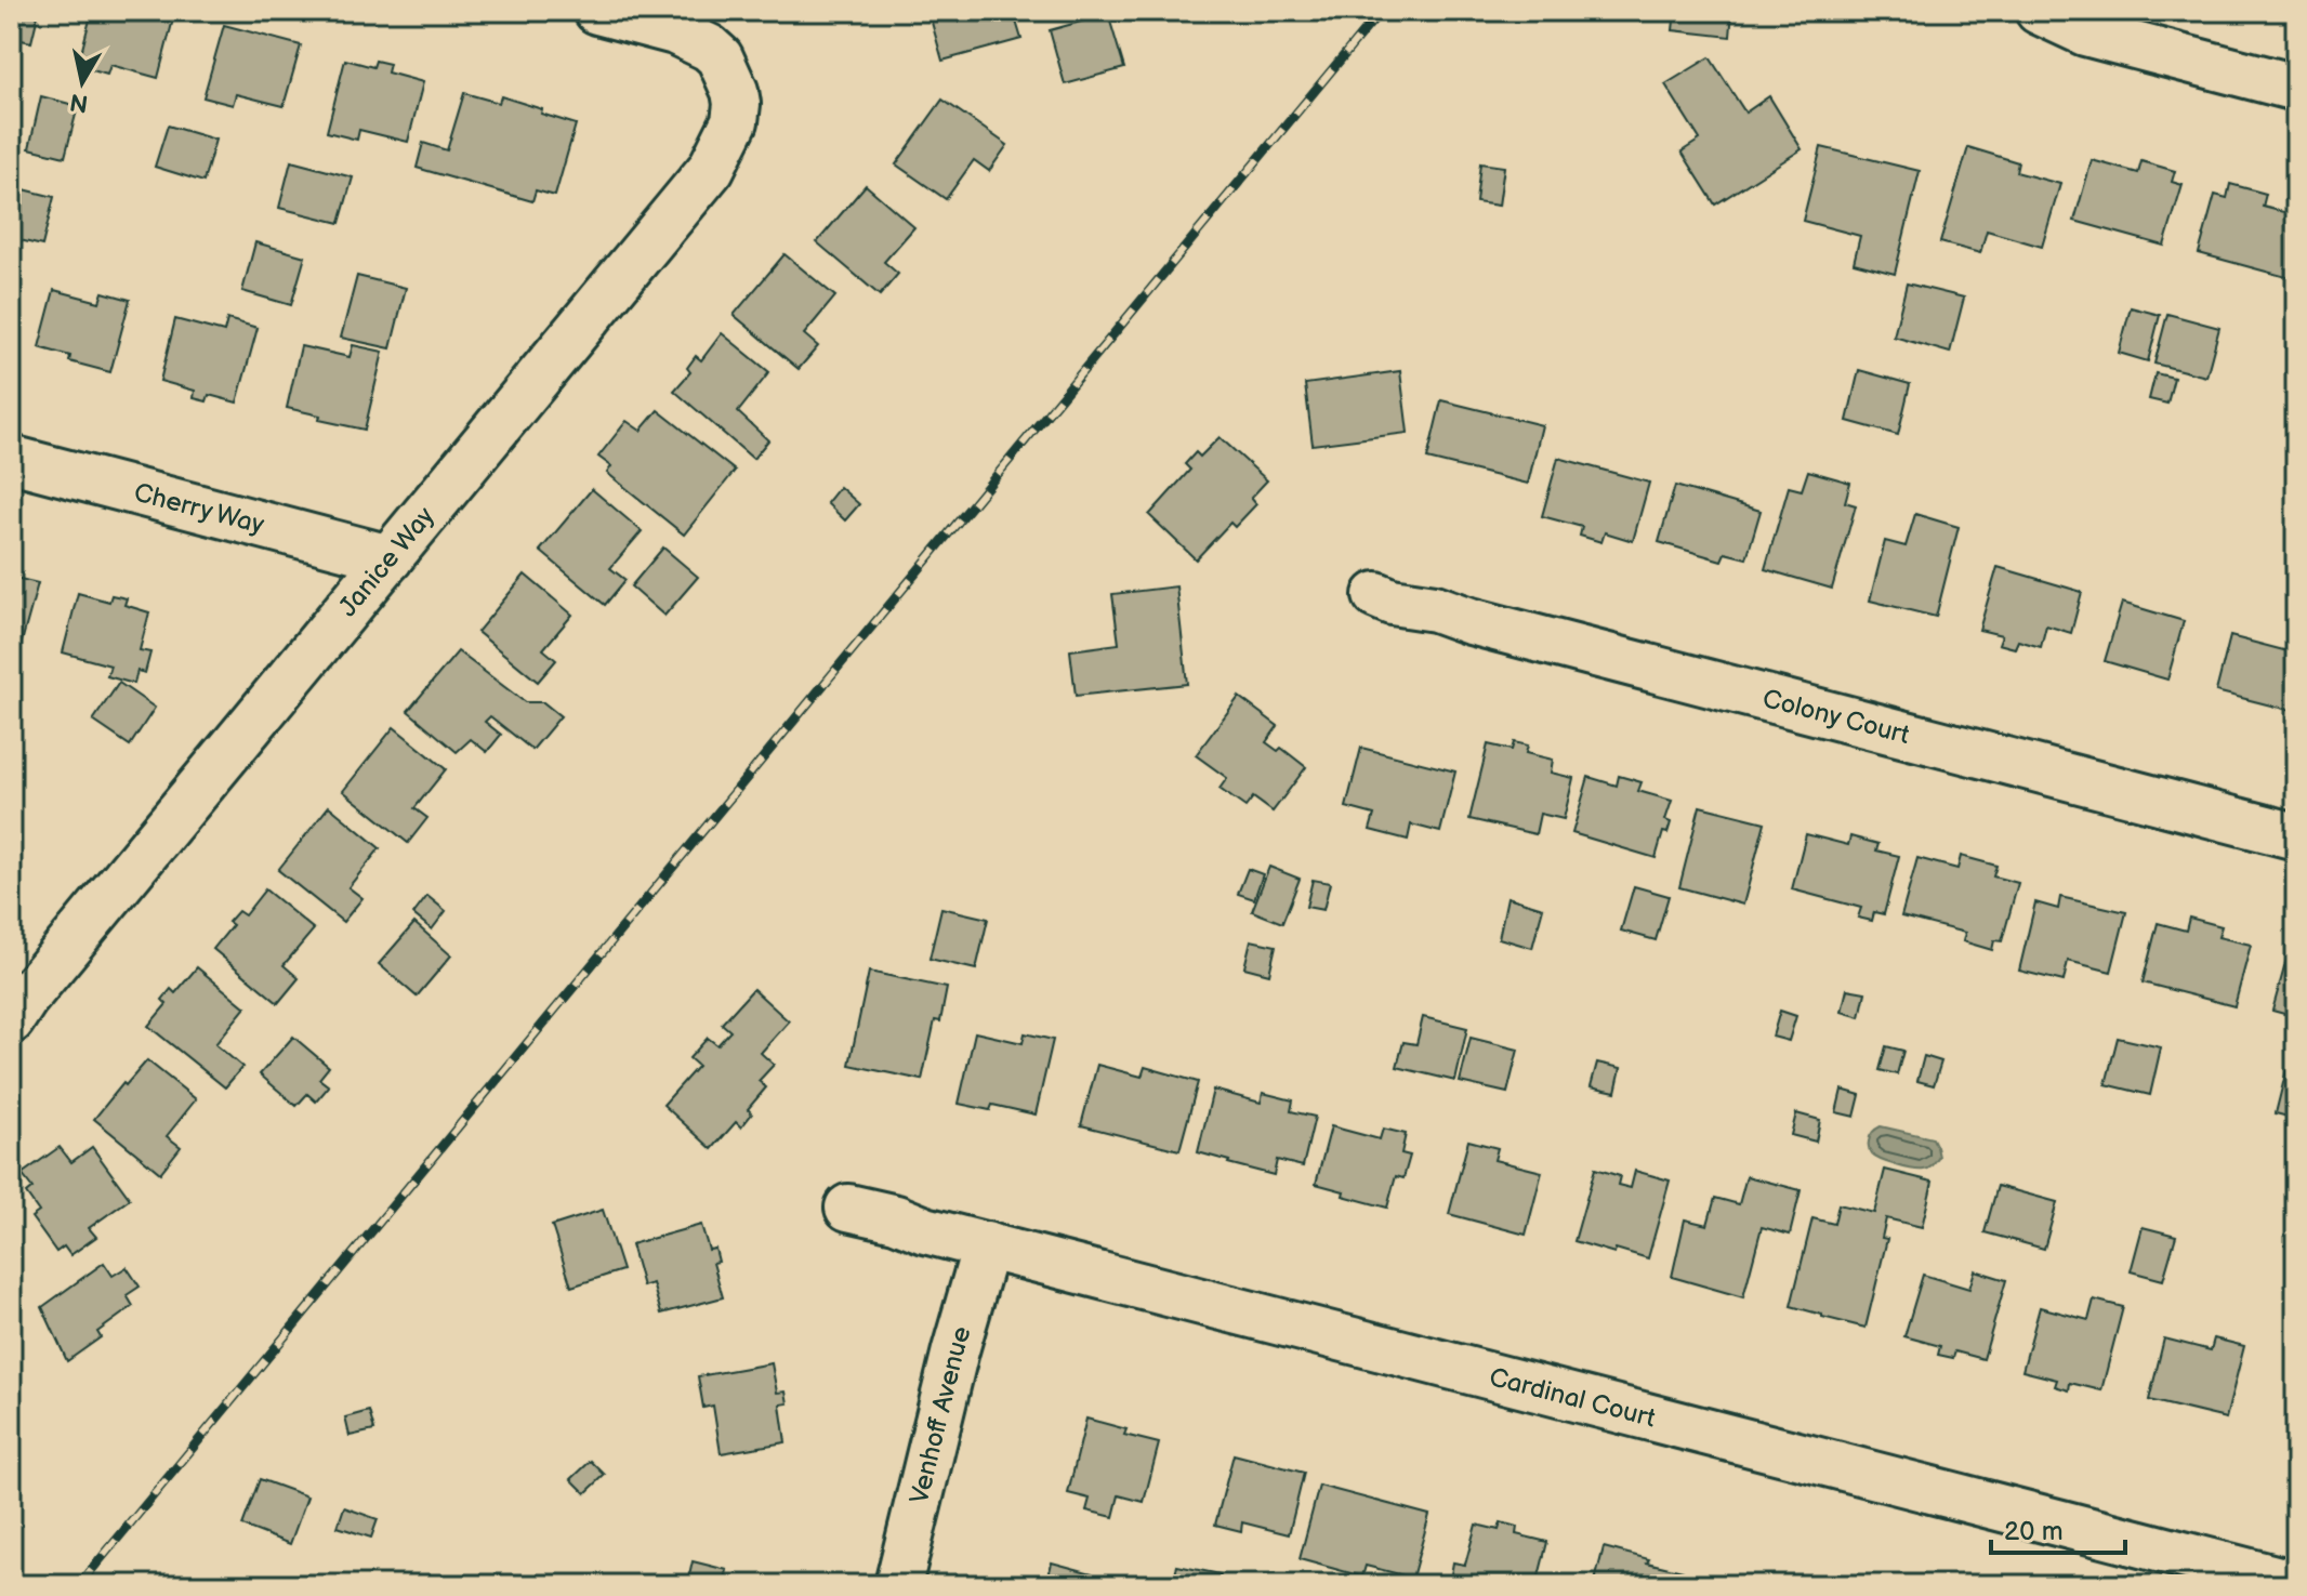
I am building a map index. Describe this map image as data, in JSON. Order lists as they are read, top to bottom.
{
  "streets": {
    "street": [
      "Cherry Way",
      "Janice Way",
      "Colony Court",
      "Cardinal Court",
      "Venhoff Avenue"
    ]
  },
  "crossings": [
    ["Cherry Way", "Janice Way"],
    ["Cardinal Court", "Venhoff Avenue"]
  ],
  "scale_bar": "20 m",
  "north": "bottom"
}
